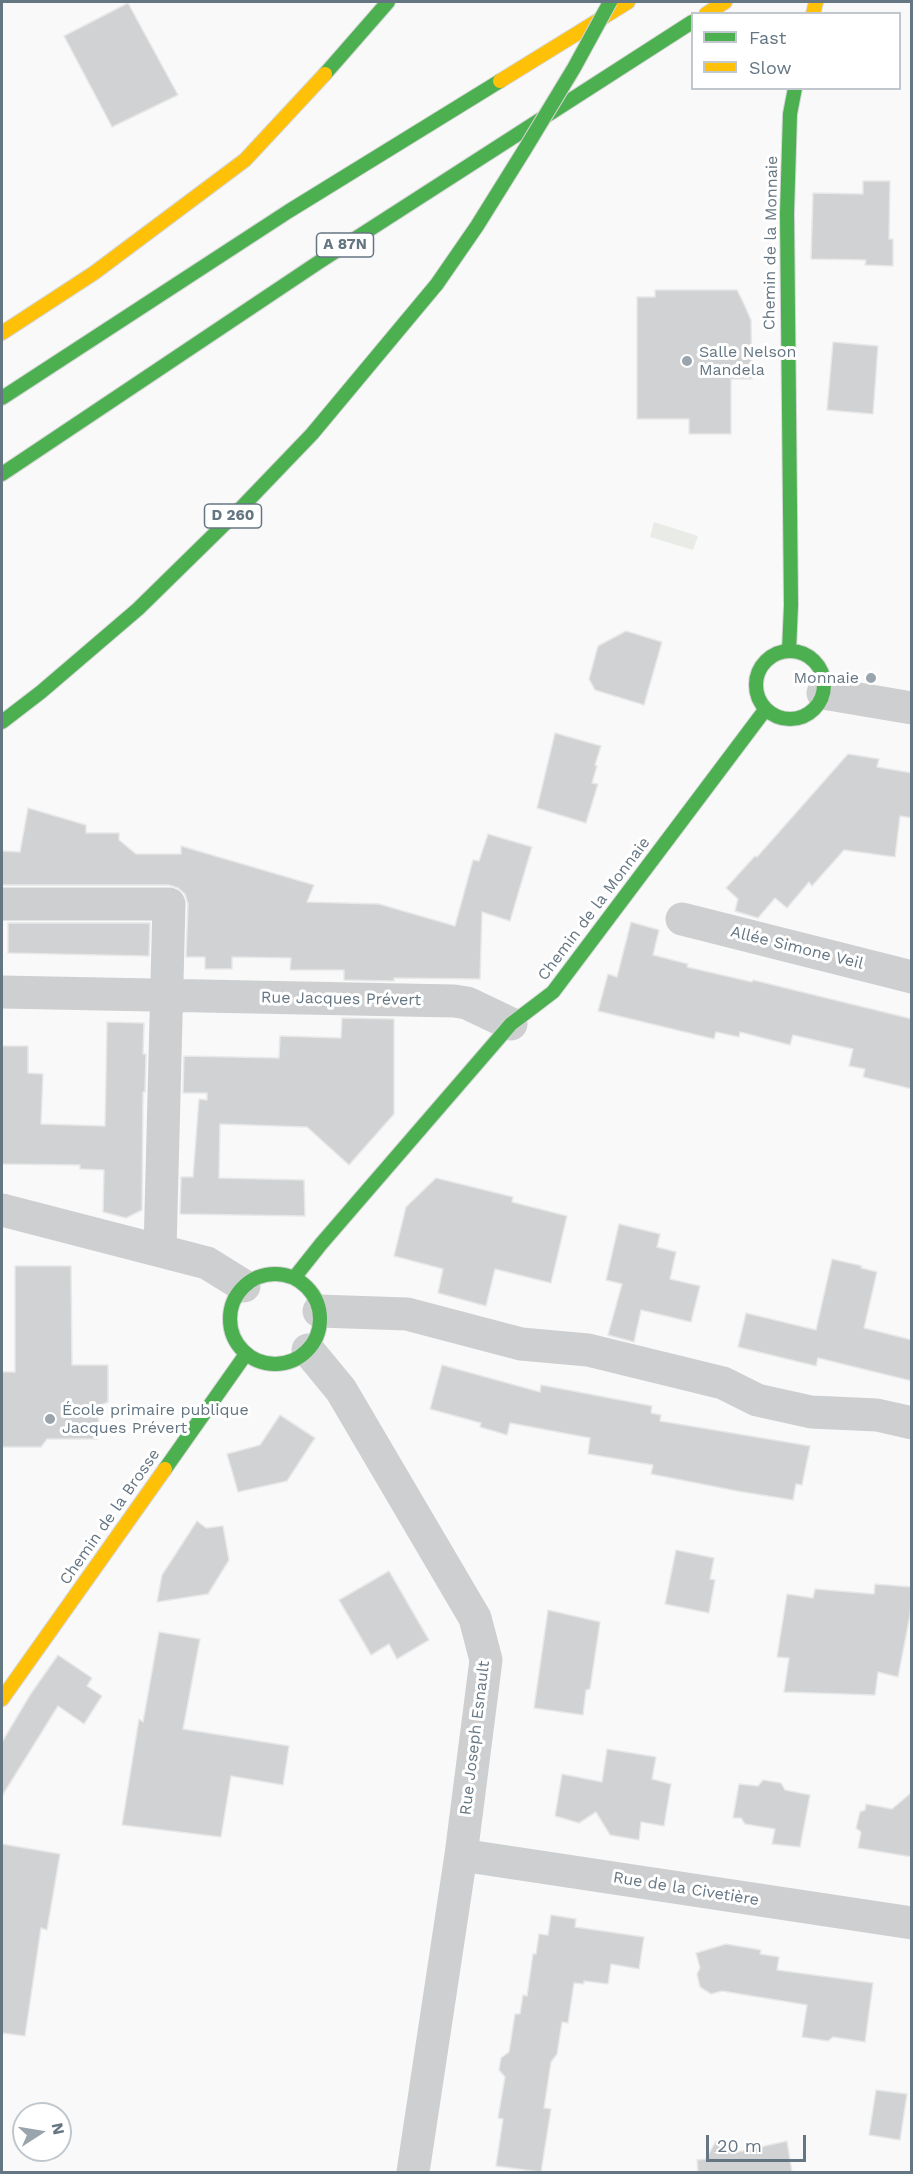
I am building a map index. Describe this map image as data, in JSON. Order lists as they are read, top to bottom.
{
  "streets": {
    "main road": [
      "Chemin de la Monnaie",
      "A 87N",
      "D 260",
      "Chemin de la Brosse"
    ],
    "street": [
      "Allée Simone Veil",
      "Rue Jacques Prévert",
      "Rue Joseph Esnault",
      "Rue de la Civetière"
    ]
  },
  "crossings": [
    ["Chemin de la Monnaie", "Rue Jacques Prévert"],
    ["Chemin de la Monnaie", "Chemin de la Brosse"],
    ["Chemin de la Monnaie", "Rue Joseph Esnault"],
    ["Chemin de la Brosse", "Rue Joseph Esnault"],
    ["Rue Joseph Esnault", "Rue de la Civetière"]
  ],
  "places": ["Salle Nelson Mandela", "Monnaie", "École primaire publique Jacques Prévert"],
  "legend": ["Fast", "Slow"],
  "scale_bar": "20 m",
  "north": "right"
}
